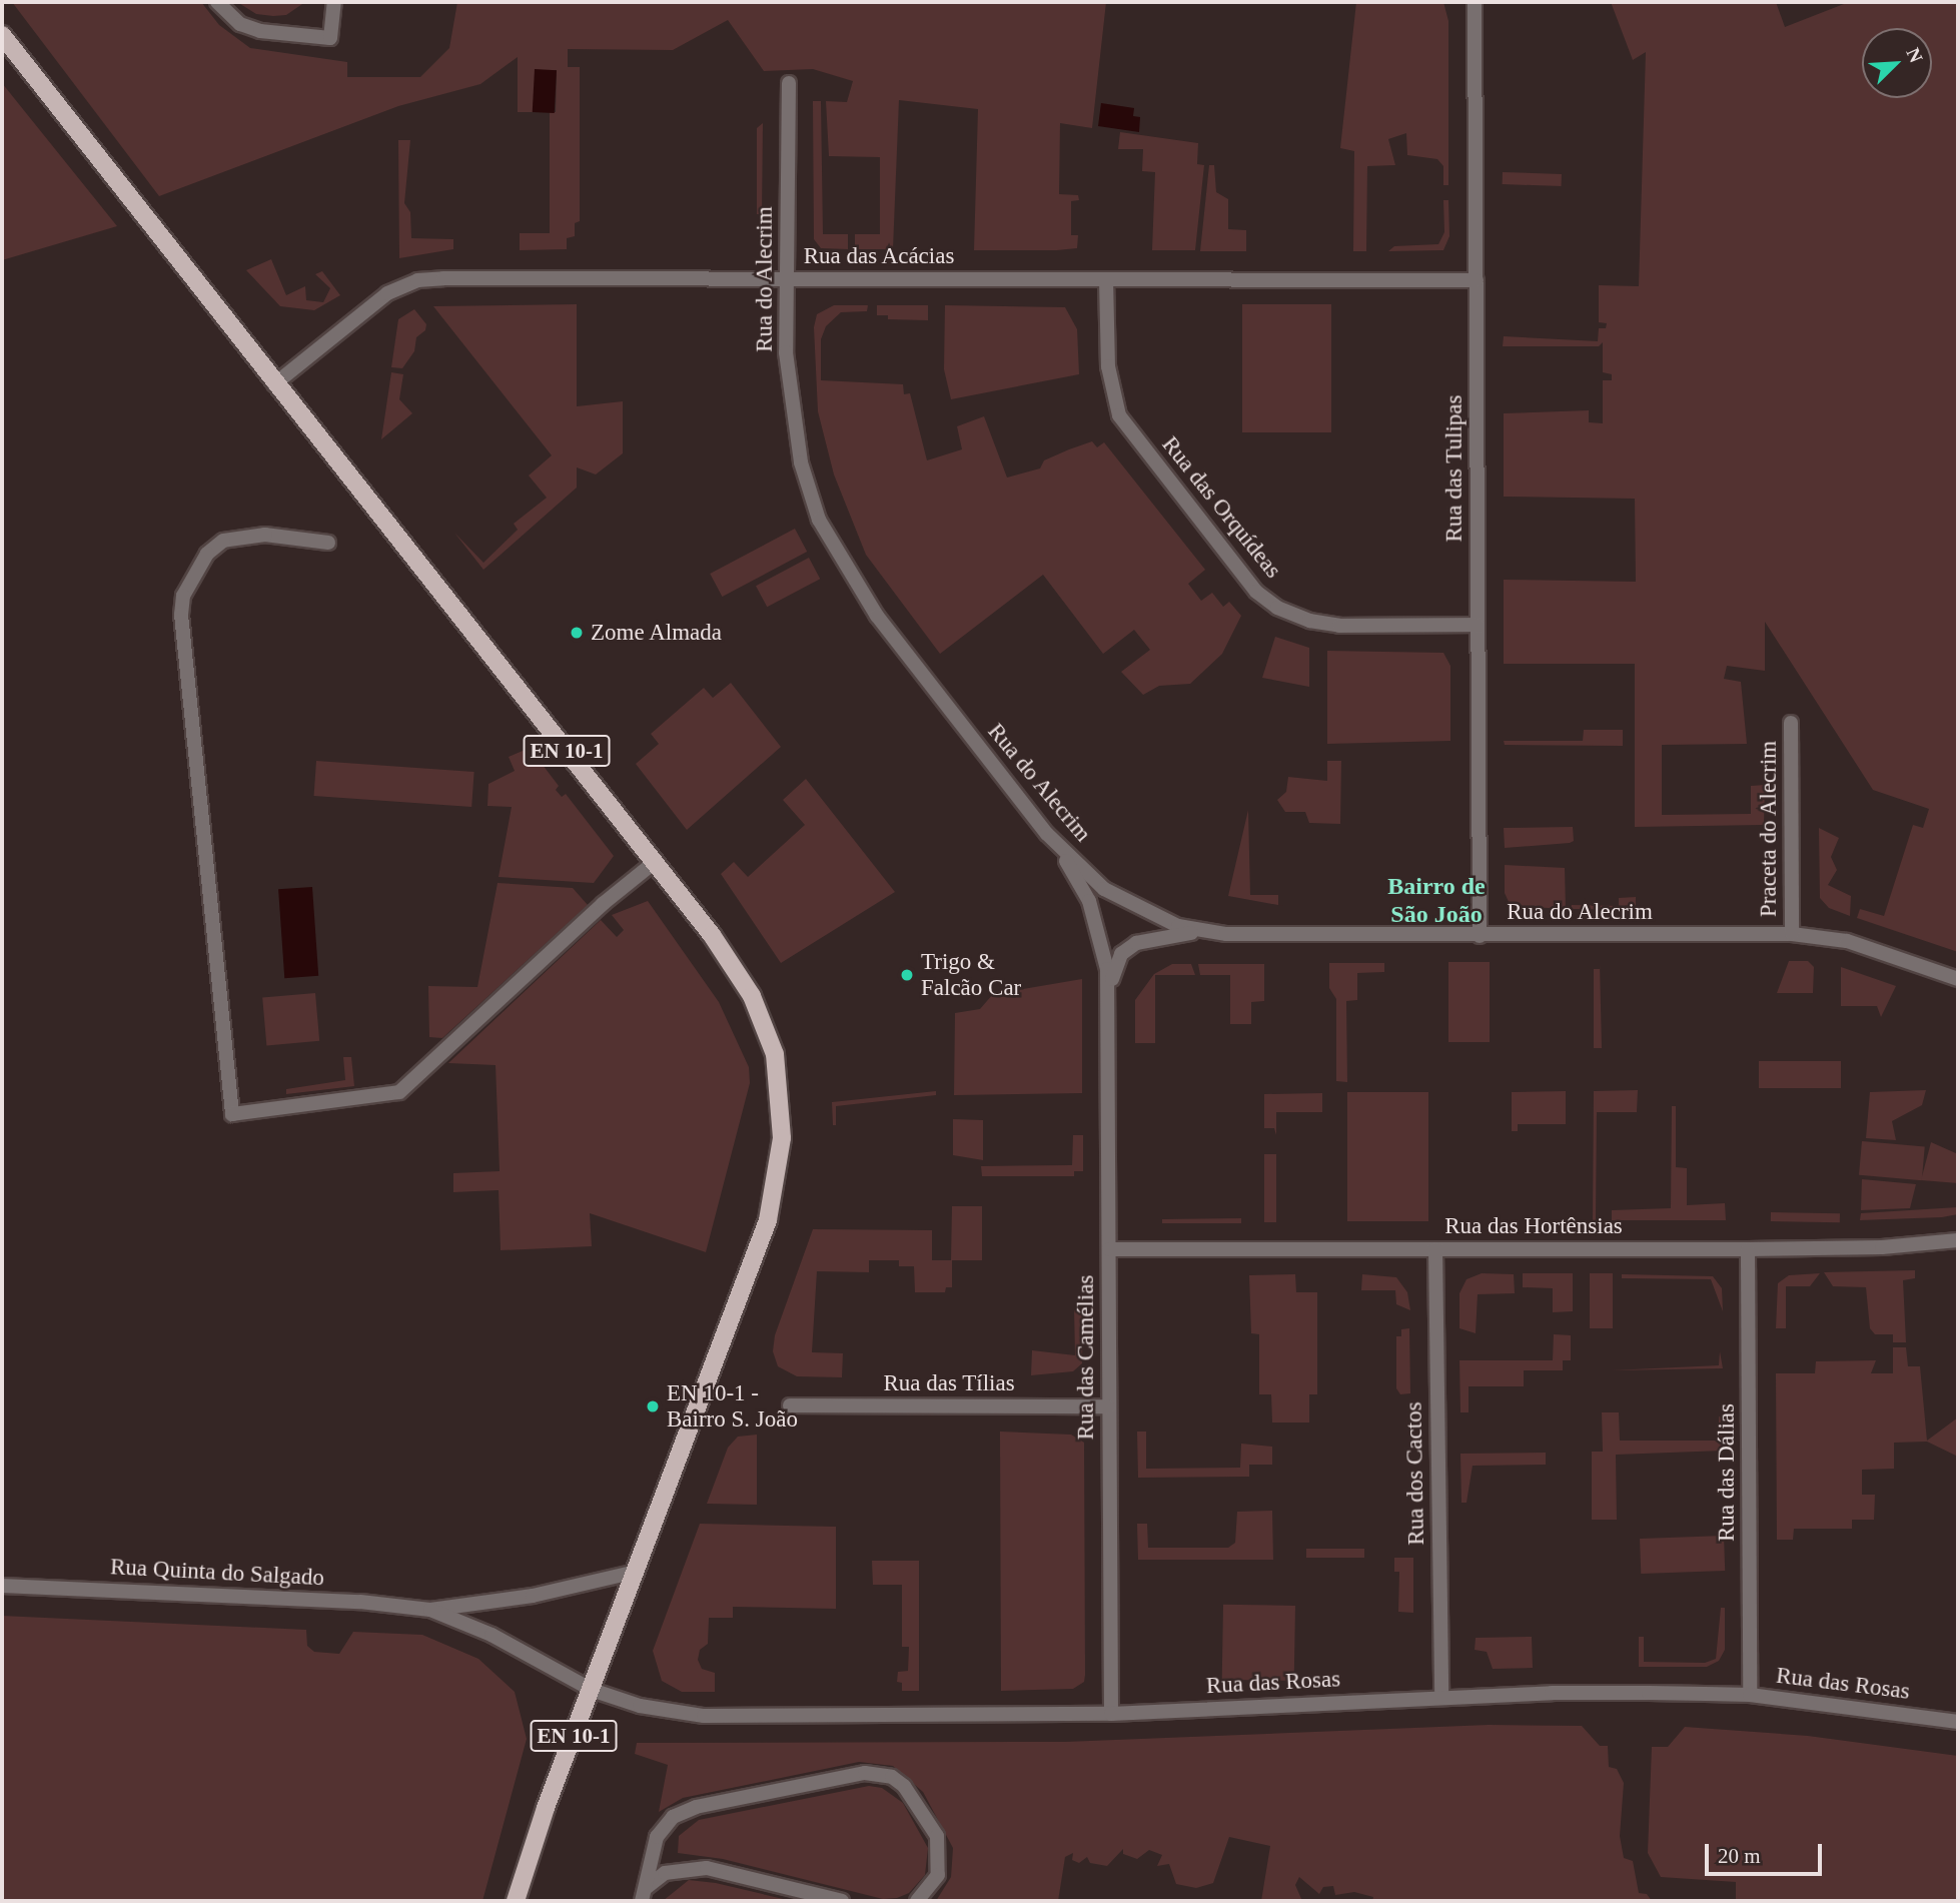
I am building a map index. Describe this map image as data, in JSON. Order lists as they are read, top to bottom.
{
  "streets": {
    "main road": ["EN 10-1"],
    "street": [
      "Rua das Acácias",
      "Rua do Alecrim",
      "Rua das Tulipas",
      "Rua das Orquídeas",
      "Praceta do Alecrim",
      "Rua das Hortênsias",
      "Rua das Camélias",
      "Rua das Tílias",
      "Rua das Dálias",
      "Rua dos Cactos",
      "Rua Quinta do Salgado",
      "Rua das Rosas"
    ]
  },
  "crossings": [
    ["Rua das Acácias", "Rua do Alecrim"],
    ["Rua das Acácias", "Rua das Tulipas"],
    ["Rua das Acácias", "Rua das Orquídeas"],
    ["Rua das Acácias", "EN 10-1"],
    ["Rua do Alecrim", "Rua das Tulipas"],
    ["Rua do Alecrim", "Praceta do Alecrim"],
    ["Rua do Alecrim", "Rua das Camélias"],
    ["Rua das Tulipas", "Rua das Orquídeas"],
    ["EN 10-1", "Rua Quinta do Salgado"],
    ["EN 10-1", "Rua das Rosas"],
    ["Rua das Hortênsias", "Rua das Camélias"],
    ["Rua das Hortênsias", "Rua das Dálias"],
    ["Rua das Hortênsias", "Rua dos Cactos"],
    ["Rua das Camélias", "Rua das Tílias"],
    ["Rua das Camélias", "Rua das Rosas"],
    ["Rua das Dálias", "Rua das Rosas"],
    ["Rua dos Cactos", "Rua das Rosas"],
    ["Rua Quinta do Salgado", "Rua das Rosas"]
  ],
  "districts": ["Bairro de São João"],
  "places": ["Zome Almada", "Trigo & Falcão Car", "EN 10-1 - Bairro S. João"],
  "scale_bar": "20 m",
  "north": "top right"
}
